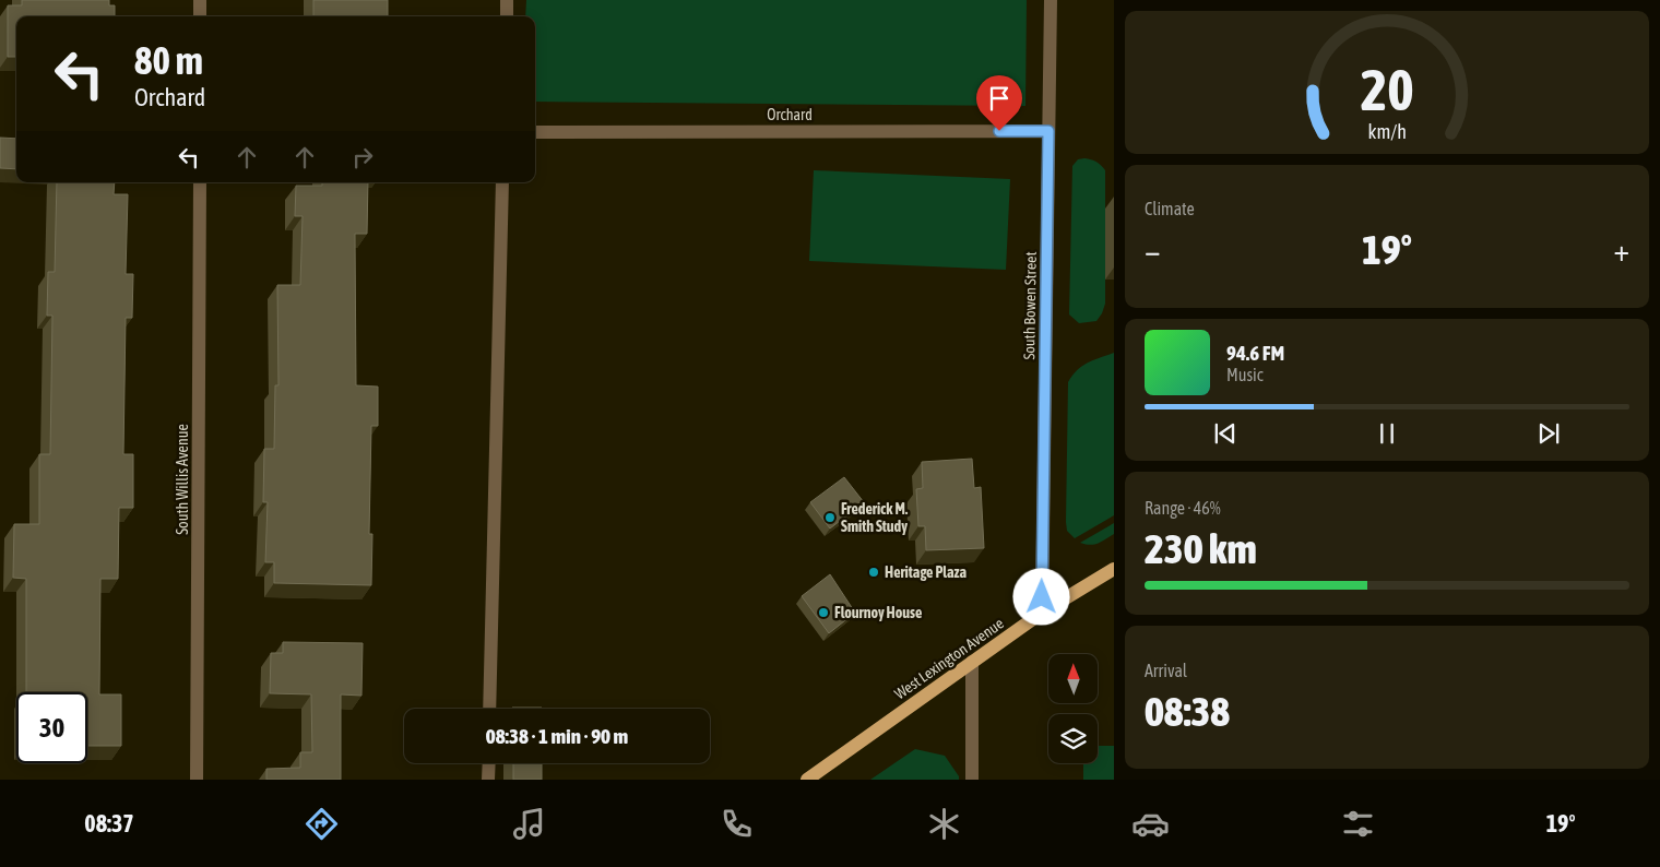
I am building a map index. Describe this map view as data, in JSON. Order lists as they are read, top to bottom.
{
  "streets": {
    "main road": ["West Lexington Avenue"],
    "street": ["Orchard", "South Bowen Street", "South Willis Avenue"]
  },
  "crossings": [
    ["Orchard", "South Bowen Street"],
    ["South Bowen Street", "West Lexington Avenue"]
  ],
  "places": ["Frederick M. Smith Study", "Heritage Plaza", "Flournoy House"],
  "north": "top",
  "page": {
    "turn": ["80 m", "Orchard"],
    "tile": [
      "Climate",
      ["Range · 46%", "230 km"],
      ["Arrival", "08:38"]
    ],
    "heat": ["−", "19°", "+"],
    "song": ["94.6 FM", "Music"],
    "limit": "30",
    "trip": "08:38 · 1 min · 90 m",
    "tabs": ["08:37", "19°"],
    "gauge": ["20", "km/h"]
  }
}
